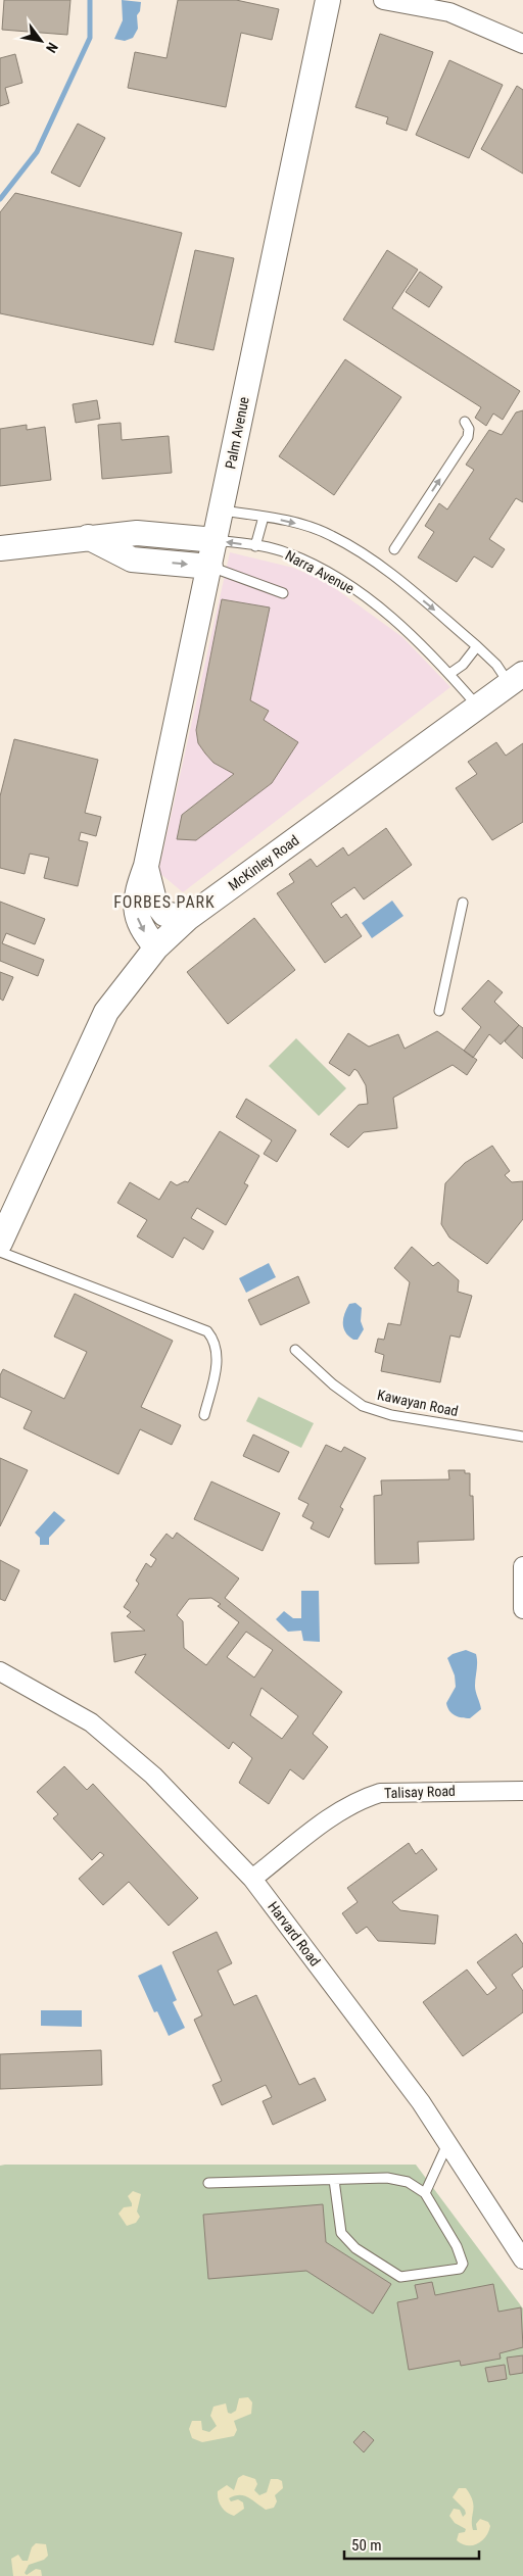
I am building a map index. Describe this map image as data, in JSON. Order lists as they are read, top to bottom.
{
  "streets": {
    "street": [
      "Palm Avenue",
      "Narra Avenue",
      "McKinley Road",
      "Talisay Road",
      "Harvard Road"
    ],
    "lane": ["Kawayan Road"]
  },
  "crossings": [
    ["Palm Avenue", "Narra Avenue"],
    ["Palm Avenue", "McKinley Road"],
    ["Narra Avenue", "McKinley Road"],
    ["Talisay Road", "Harvard Road"]
  ],
  "districts": ["FORBES PARK"],
  "scale_bar": "50 m",
  "north": "bottom right"
}
